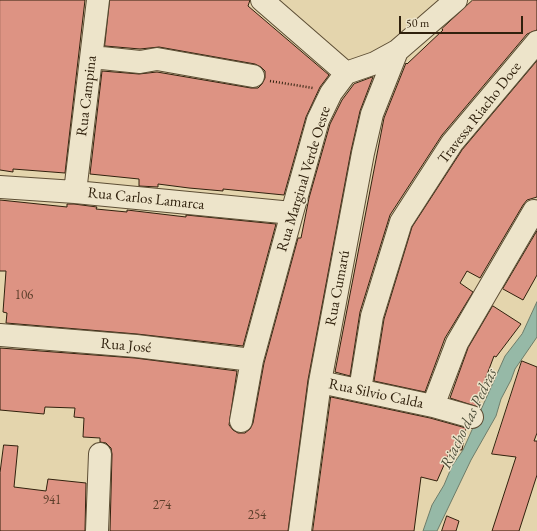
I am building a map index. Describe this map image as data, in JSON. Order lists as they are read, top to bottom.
{
  "streets": {
    "street": [
      "Rua Campina",
      "Travessa Riacho Doce",
      "Rua Marginal Verde Oeste",
      "Rua Carlos Lamarca",
      "Rua Cumarú",
      "Rua José",
      "Rua Silvio Calda"
    ]
  },
  "crossings": [
    ["Rua Campina", "Rua Carlos Lamarca"],
    ["Travessa Riacho Doce", "Rua Silvio Calda"],
    ["Rua Marginal Verde Oeste", "Rua Carlos Lamarca"],
    ["Rua Marginal Verde Oeste", "Rua José"],
    ["Rua Cumarú", "Rua Silvio Calda"]
  ],
  "water": ["Riacho das Pedras"],
  "house_numbers": [
    "106",
    "941",
    "274",
    "254"
  ],
  "scale_bar": "50 m"
}
